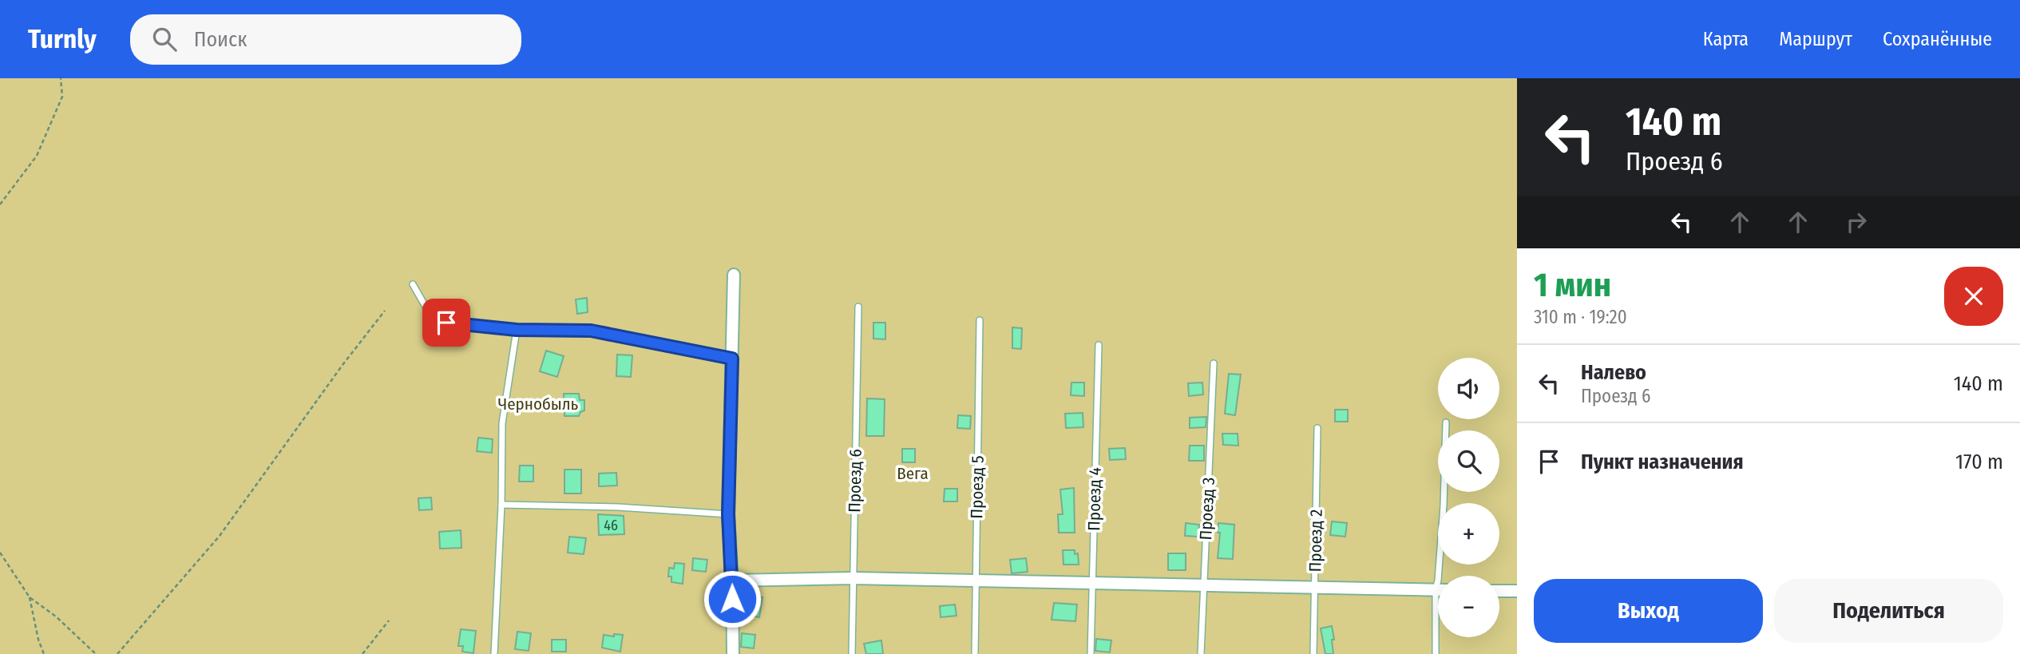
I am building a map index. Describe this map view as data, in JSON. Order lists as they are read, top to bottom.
{
  "streets": {
    "lane": [
      "Проезд 6",
      "Проезд 5",
      "Проезд 4",
      "Проезд 3",
      "Проезд 2"
    ]
  },
  "parks": ["Чернобыль", "Вега"],
  "house_numbers": ["46"],
  "page": {
    "header": "Turnly",
    "search": "Поиск",
    "nav": ["Карта", "Маршрут", "Сохранённые"],
    "turn": ["140 m", "Проезд 6"],
    "heading": ["1 мин", "310 m · 19:20"],
    "list": [
      {
        "name": "Налево",
        "note": "Проезд 6",
        "value": "140 m"
      },
      {
        "name": "Пункт назначения",
        "value": "170 m"
      }
    ],
    "map_buttons": ["+", "−"],
    "buttons": ["Выход", "Поделиться"]
  }
}
